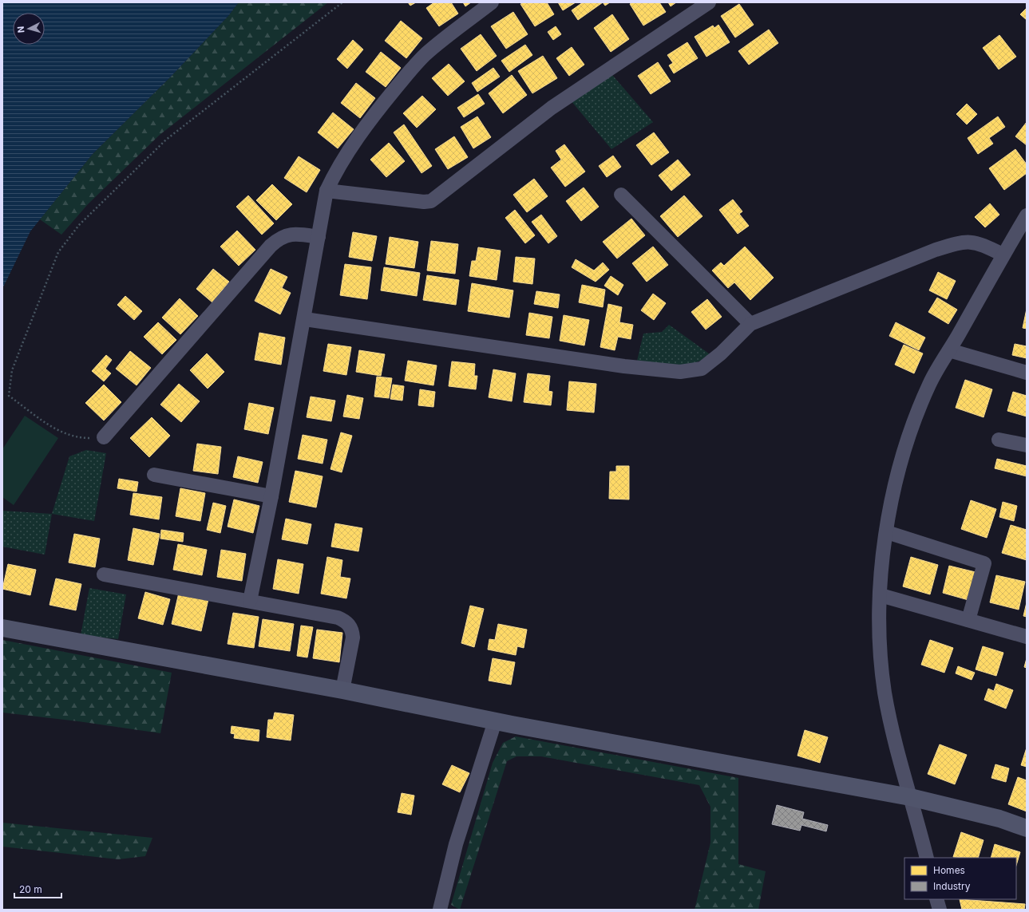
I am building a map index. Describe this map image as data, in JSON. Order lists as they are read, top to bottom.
{
  "legend": ["Homes", "Industry"],
  "scale_bar": "20 m",
  "north": "left"
}
